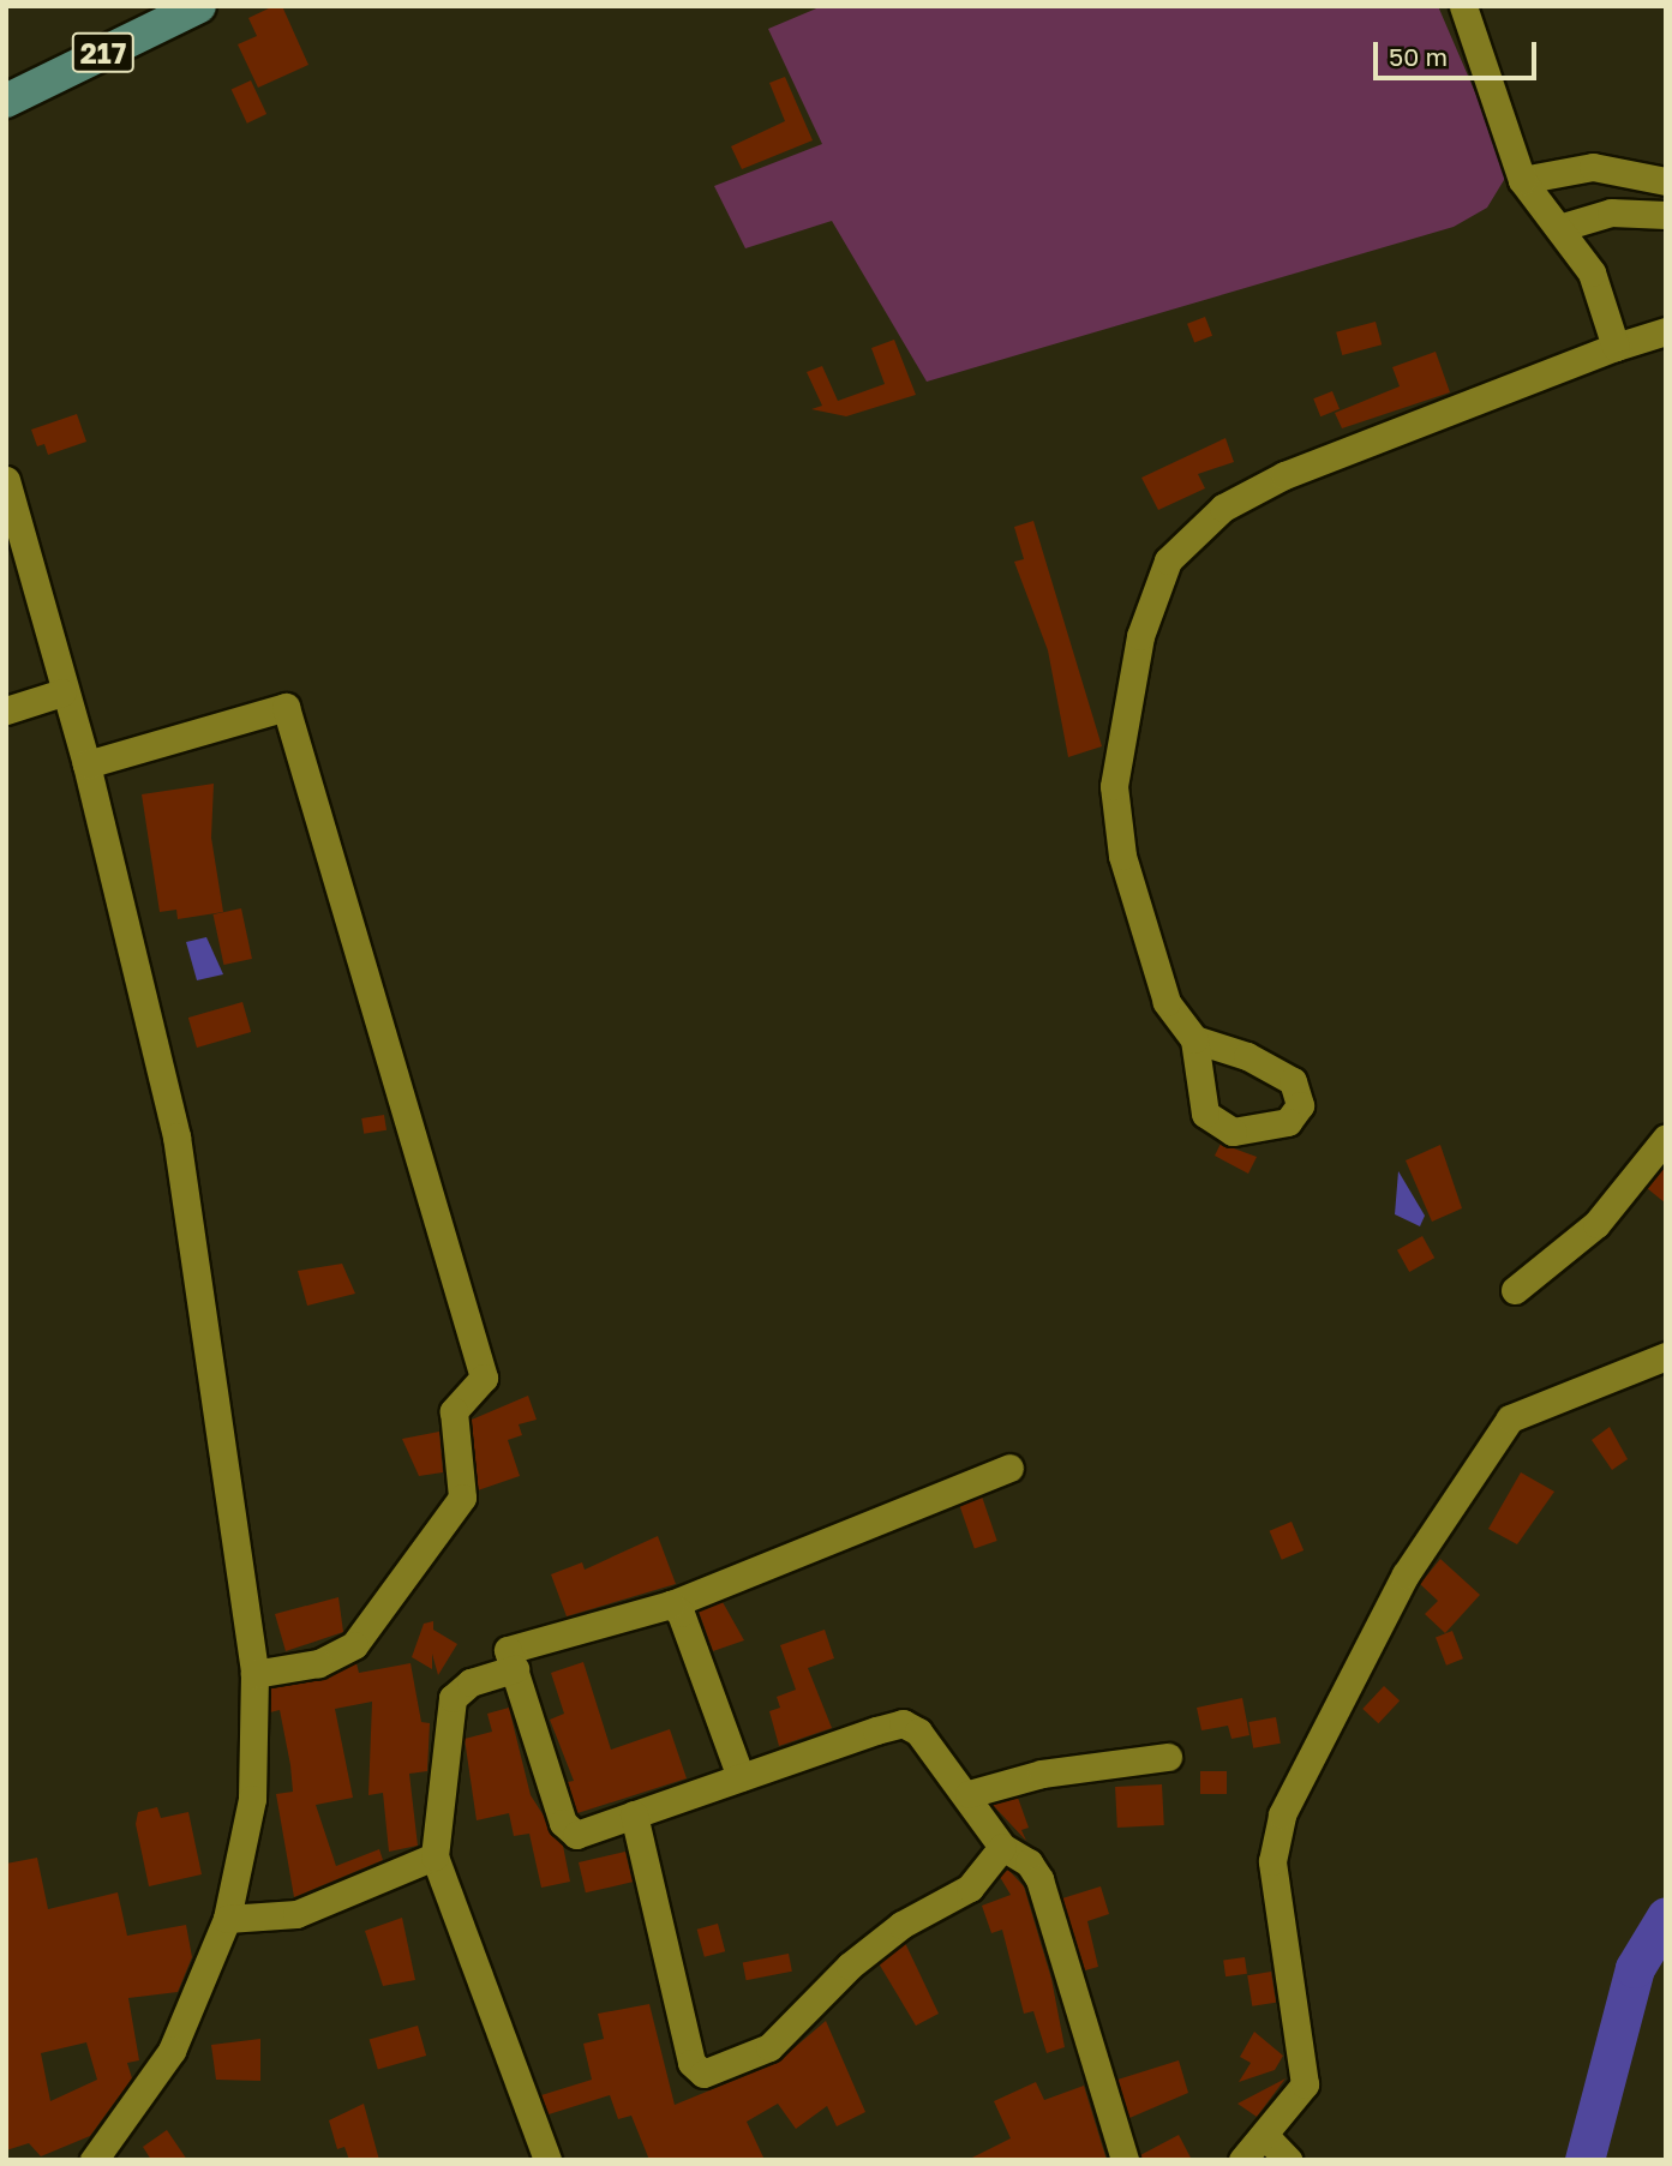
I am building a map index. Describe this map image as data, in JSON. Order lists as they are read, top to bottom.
{
  "streets": {
    "main road": ["217"]
  },
  "scale_bar": "50 m"
}
